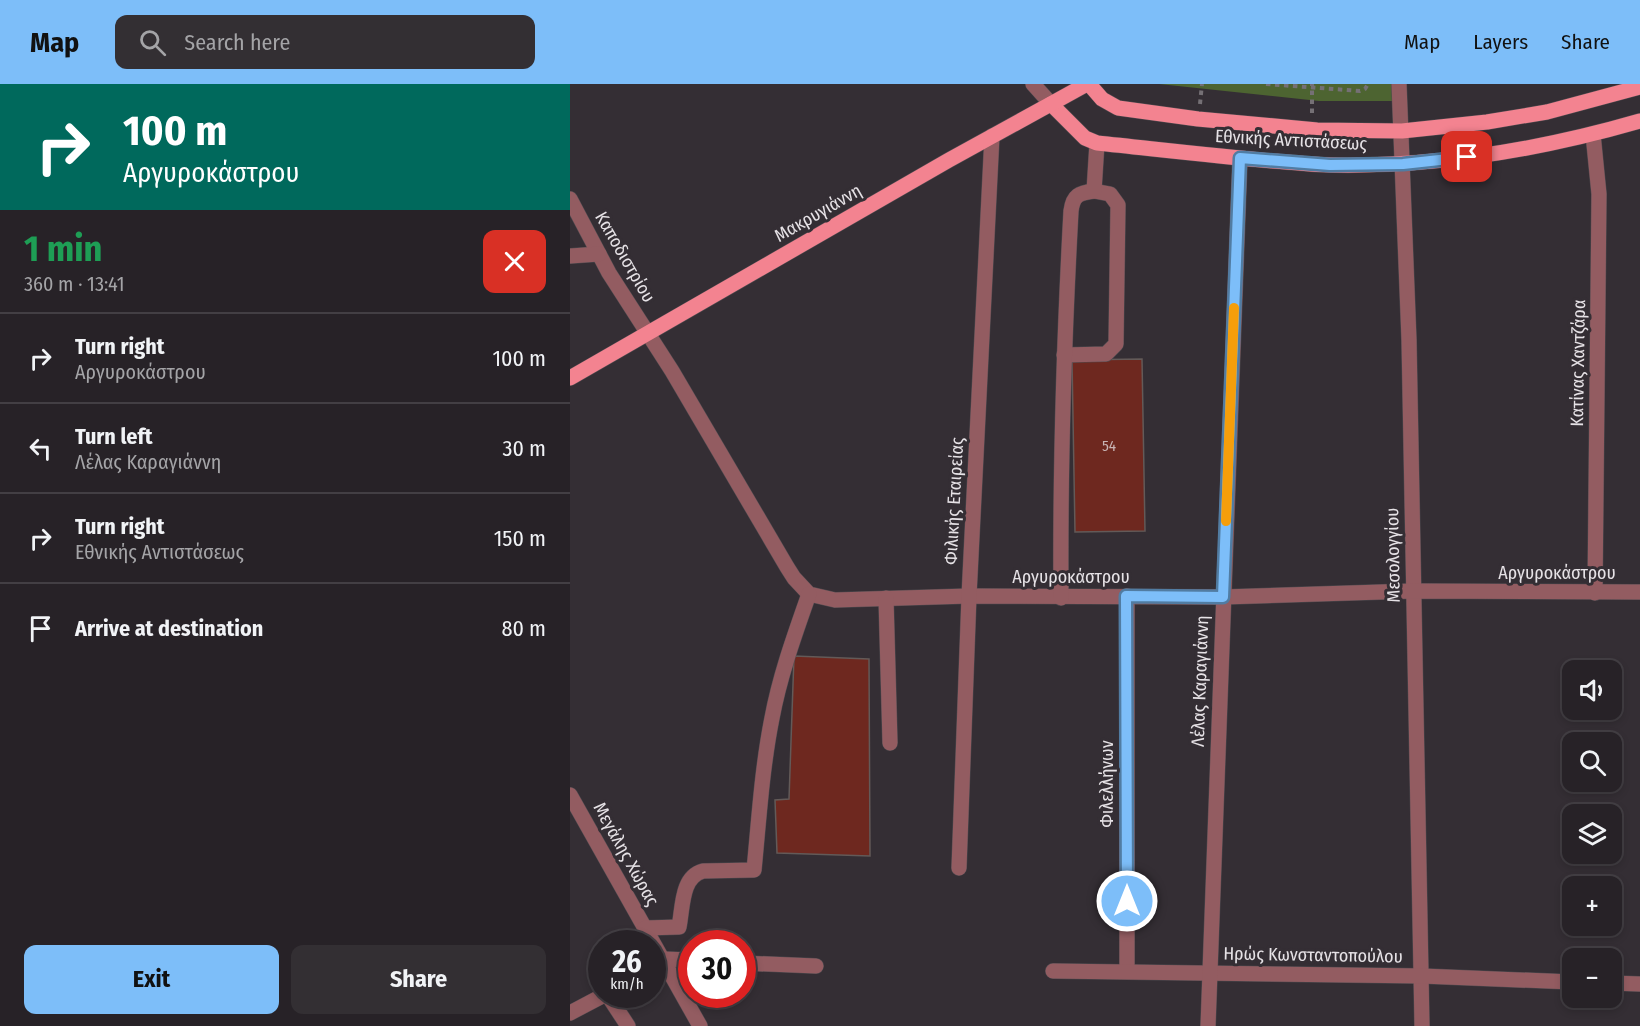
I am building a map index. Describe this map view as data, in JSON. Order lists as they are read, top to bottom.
{
  "streets": {
    "main road": ["Εθνικής Αντιστάσεως", "Μακρυγιάννη"],
    "street": [
      "Καποδιστρίου",
      "Κατίνας Χαντζάρα",
      "Φιλικής Εταιρείας",
      "Μεσολογγίου",
      "Αργυροκάστρου",
      "Λέλας Καραγιάννη",
      "Φιλελλήνων",
      "Μεγάλης Χώρας",
      "Ηρώς Κωνσταντοπούλου"
    ]
  },
  "crossings": [
    ["Εθνικής Αντιστάσεως", "Μακρυγιάννη"],
    ["Εθνικής Αντιστάσεως", "Κατίνας Χαντζάρα"],
    ["Εθνικής Αντιστάσεως", "Μεσολογγίου"],
    ["Εθνικής Αντιστάσεως", "Λέλας Καραγιάννη"],
    ["Μακρυγιάννη", "Καποδιστρίου"],
    ["Μακρυγιάννη", "Φιλικής Εταιρείας"],
    ["Κατίνας Χαντζάρα", "Αργυροκάστρου"],
    ["Φιλικής Εταιρείας", "Αργυροκάστρου"],
    ["Μεσολογγίου", "Αργυροκάστρου"],
    ["Μεσολογγίου", "Ηρώς Κωνσταντοπούλου"],
    ["Αργυροκάστρου", "Λέλας Καραγιάννη"],
    ["Αργυροκάστρου", "Φιλελλήνων"],
    ["Λέλας Καραγιάννη", "Ηρώς Κωνσταντοπούλου"],
    ["Φιλελλήνων", "Ηρώς Κωνσταντοπούλου"]
  ],
  "house_numbers": ["54"],
  "page": {
    "header": "Map",
    "search": "Search here",
    "nav": ["Map", "Layers", "Share"],
    "turn": ["100 m", "Αργυροκάστρου"],
    "heading": ["1 min", "360 m · 13:41"],
    "list": [
      {
        "name": "Turn right",
        "note": "Αργυροκάστρου",
        "value": "100 m"
      },
      {
        "name": "Turn left",
        "note": "Λέλας Καραγιάννη",
        "value": "30 m"
      },
      {
        "name": "Turn right",
        "note": "Εθνικής Αντιστάσεως",
        "value": "150 m"
      },
      {
        "name": "Arrive at destination",
        "value": "80 m"
      }
    ],
    "map_buttons": ["+", "−"],
    "speed": "26 km/h",
    "limit": "30",
    "buttons": ["Exit", "Share"]
  }
}
